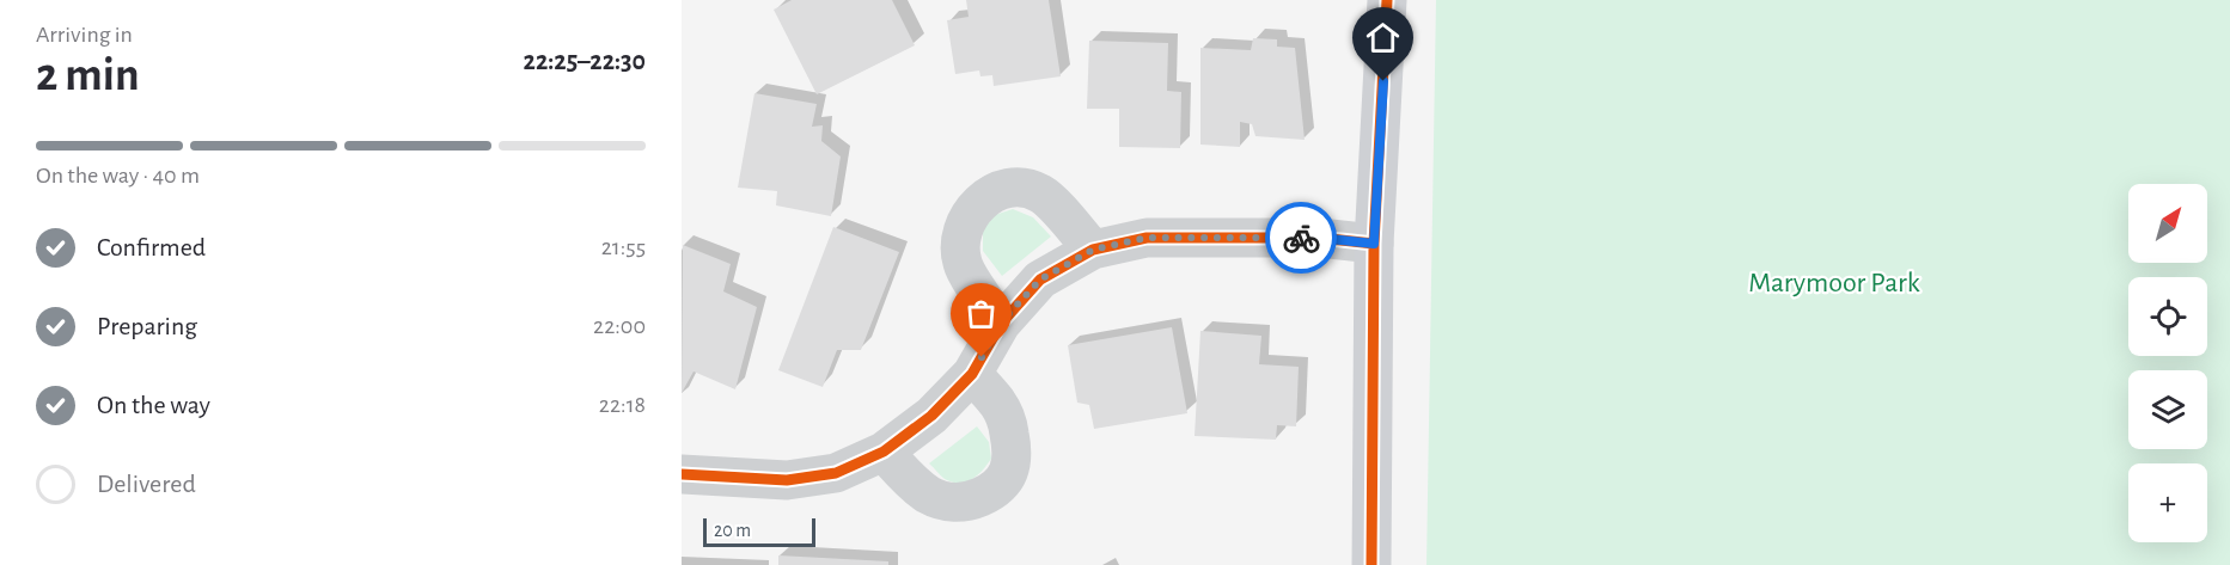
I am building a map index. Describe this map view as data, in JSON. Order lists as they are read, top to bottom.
{
  "parks": ["Marymoor Park"],
  "scale_bar": "20 m",
  "north": "top right",
  "page": {
    "heading": ["2 min", "Arriving in", "22:25–22:30"],
    "bar": "On the way · 40 m",
    "map_buttons": "+",
    "list": [
      ["Confirmed", "21:55"],
      ["Preparing", "22:00"],
      ["On the way", "22:18"],
      "Delivered"
    ],
    "scale": "20 m"
  }
}
